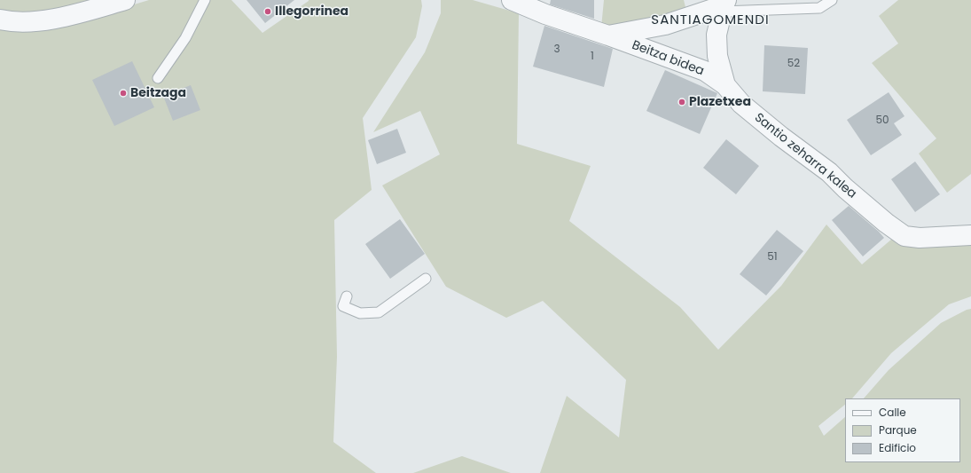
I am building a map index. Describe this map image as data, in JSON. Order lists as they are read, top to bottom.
{
  "streets": {
    "street": ["Beitza bidea", "Santio zeharra kalea"]
  },
  "crossings": [
    ["Beitza bidea", "Santio zeharra kalea"]
  ],
  "districts": ["SANTIAGOMENDI"],
  "places": ["Illegorrinea", "Beitzaga", "Plazetxea"],
  "house_numbers": [
    "3",
    "1",
    "52",
    "50",
    "51"
  ],
  "legend": ["Calle", "Parque", "Edificio"]
}
